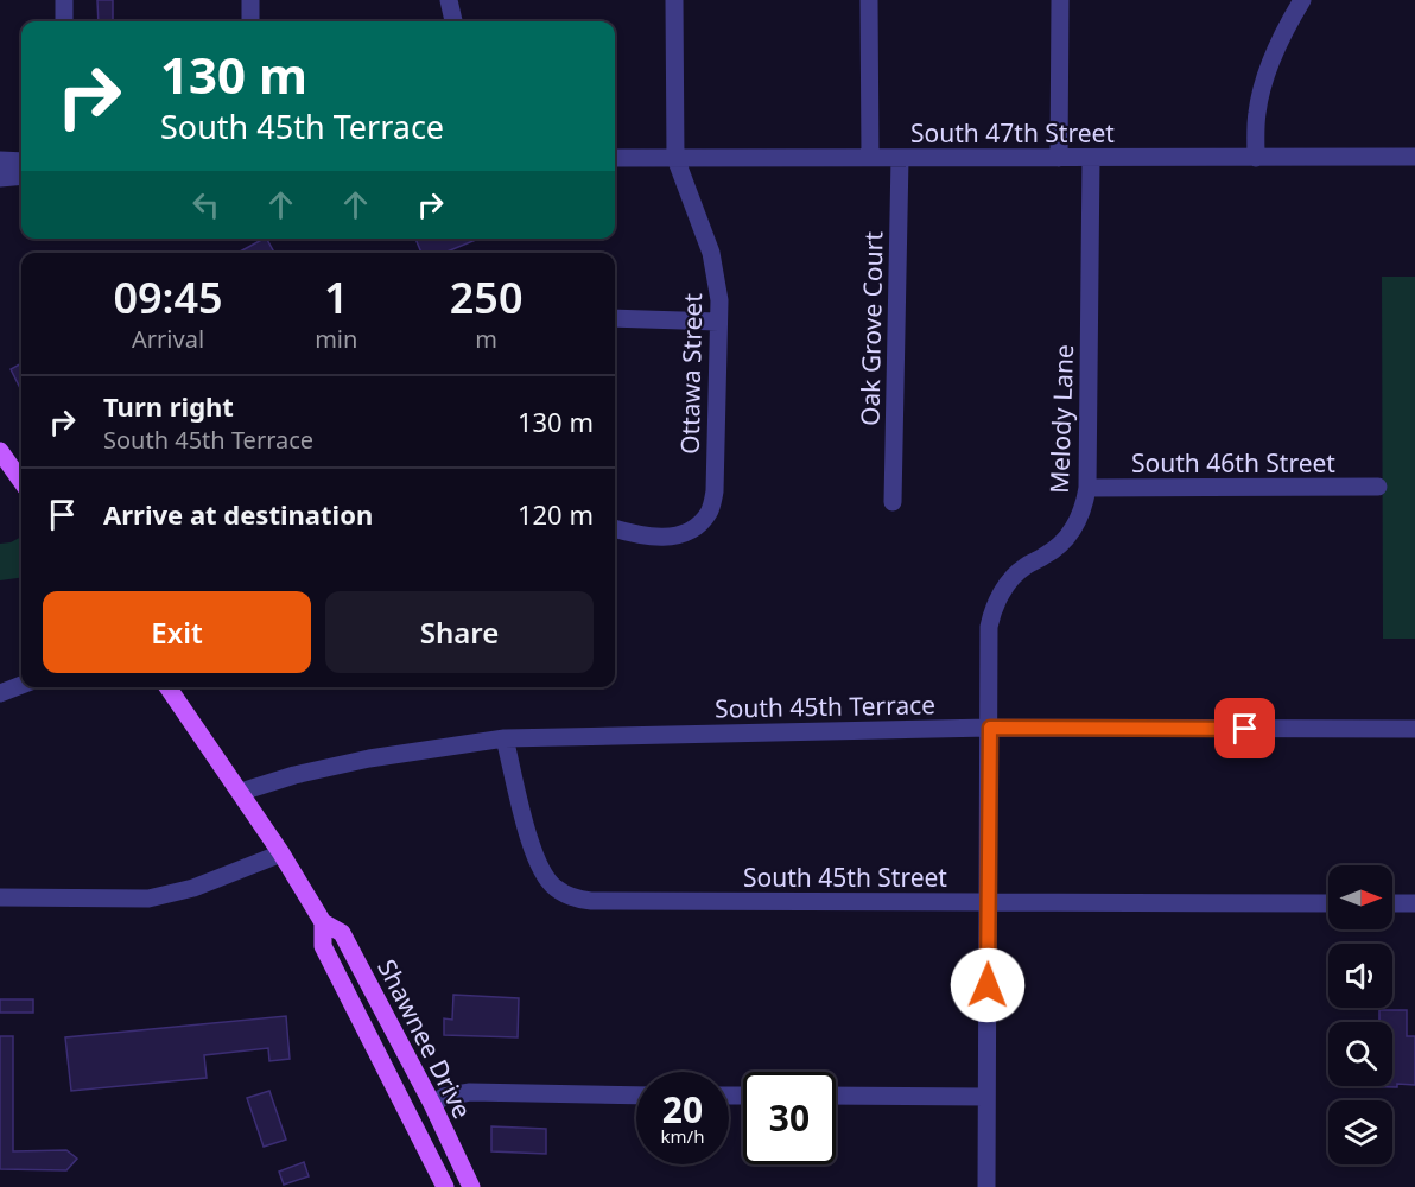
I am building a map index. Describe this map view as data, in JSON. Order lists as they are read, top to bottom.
{
  "streets": {
    "main road": ["Shawnee Drive"],
    "street": [
      "South 47th Street",
      "Oak Grove Court",
      "Ottawa Street",
      "Melody Lane",
      "South 46th Street",
      "South 45th Terrace",
      "South 45th Street"
    ]
  },
  "crossings": [
    ["South 47th Street", "Oak Grove Court"],
    ["South 47th Street", "Ottawa Street"],
    ["South 47th Street", "Melody Lane"],
    ["Melody Lane", "South 46th Street"],
    ["Melody Lane", "South 45th Terrace"],
    ["Melody Lane", "South 45th Street"],
    ["South 45th Terrace", "South 45th Street"],
    ["South 45th Terrace", "Shawnee Drive"]
  ],
  "north": "right",
  "page": {
    "turn": ["130 m", "South 45th Terrace"],
    "eta": [
      "09:45",
      "Arrival",
      "1",
      "min",
      "250",
      "m"
    ],
    "list": [
      {
        "name": "Turn right",
        "note": "South 45th Terrace",
        "value": "130 m"
      },
      {
        "name": "Arrive at destination",
        "value": "120 m"
      }
    ],
    "buttons": ["Exit", "Share"],
    "speed": "20 km/h",
    "limit": "30"
  }
}
